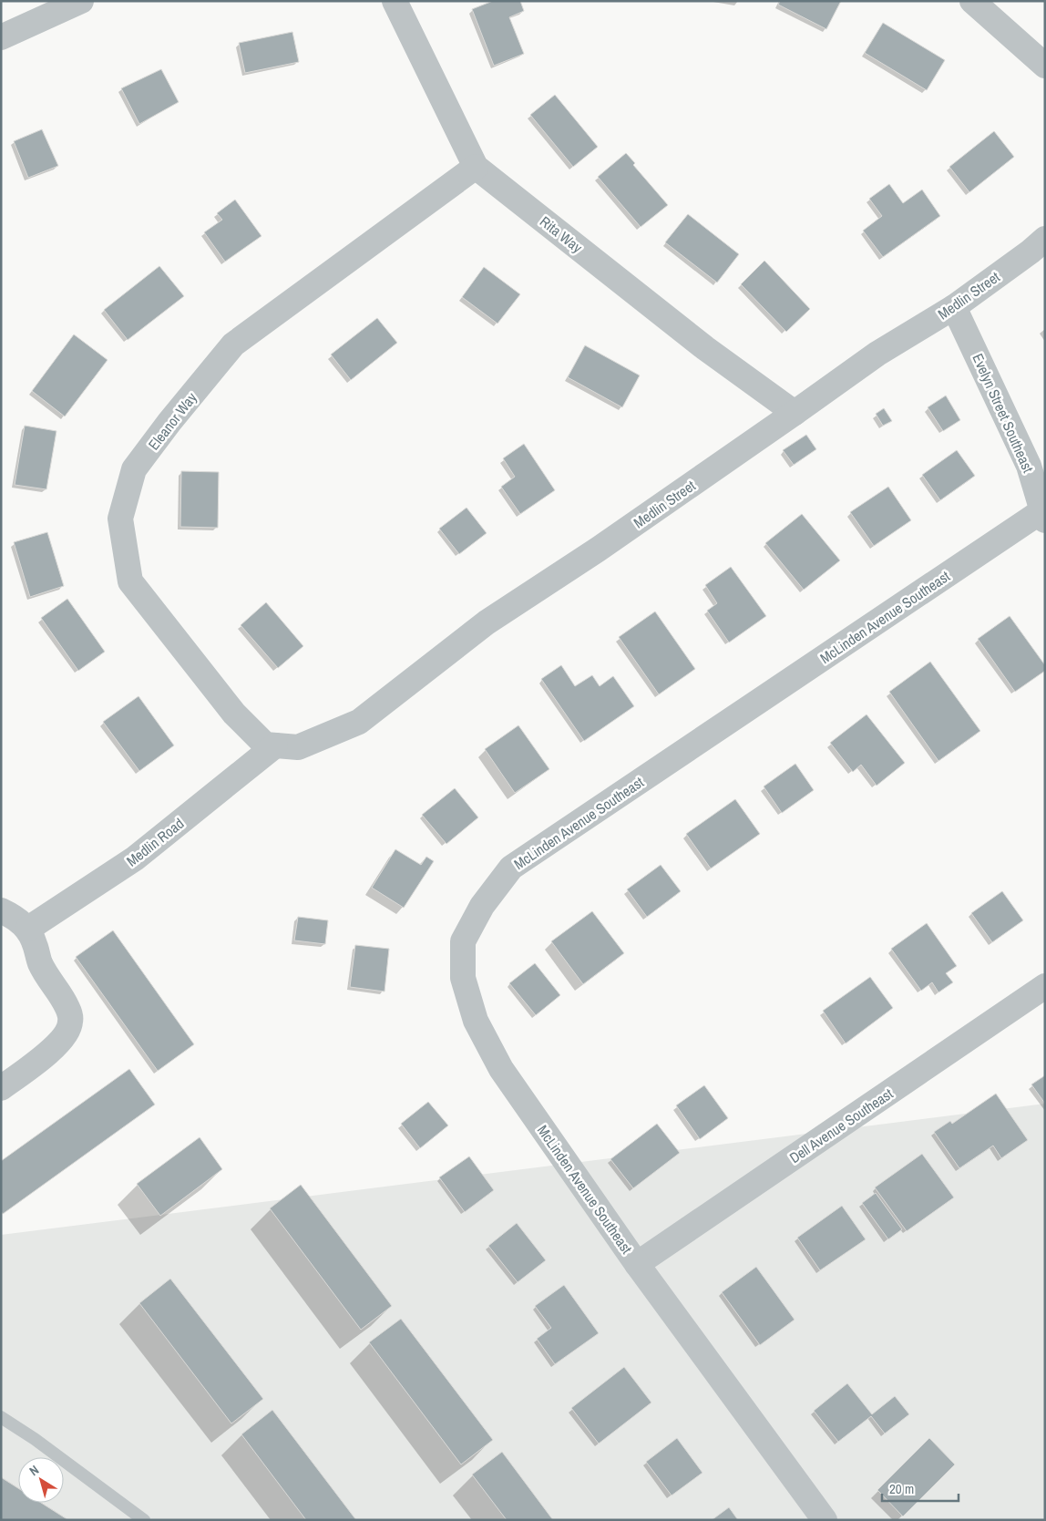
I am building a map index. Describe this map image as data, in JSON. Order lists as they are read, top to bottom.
{
  "streets": {
    "street": [
      "Rita Way",
      "Medlin Street",
      "Evelyn Street Southeast",
      "Eleanor Way",
      "McLinden Avenue Southeast",
      "Medlin Road",
      "Dell Avenue Southeast"
    ]
  },
  "crossings": [
    ["Rita Way", "Medlin Street"],
    ["Rita Way", "Eleanor Way"],
    ["Medlin Street", "Evelyn Street Southeast"],
    ["Medlin Street", "Eleanor Way"],
    ["Medlin Street", "Medlin Road"],
    ["Evelyn Street Southeast", "McLinden Avenue Southeast"],
    ["Eleanor Way", "Medlin Road"],
    ["McLinden Avenue Southeast", "Dell Avenue Southeast"]
  ],
  "scale_bar": "20 m",
  "north": "top left"
}
